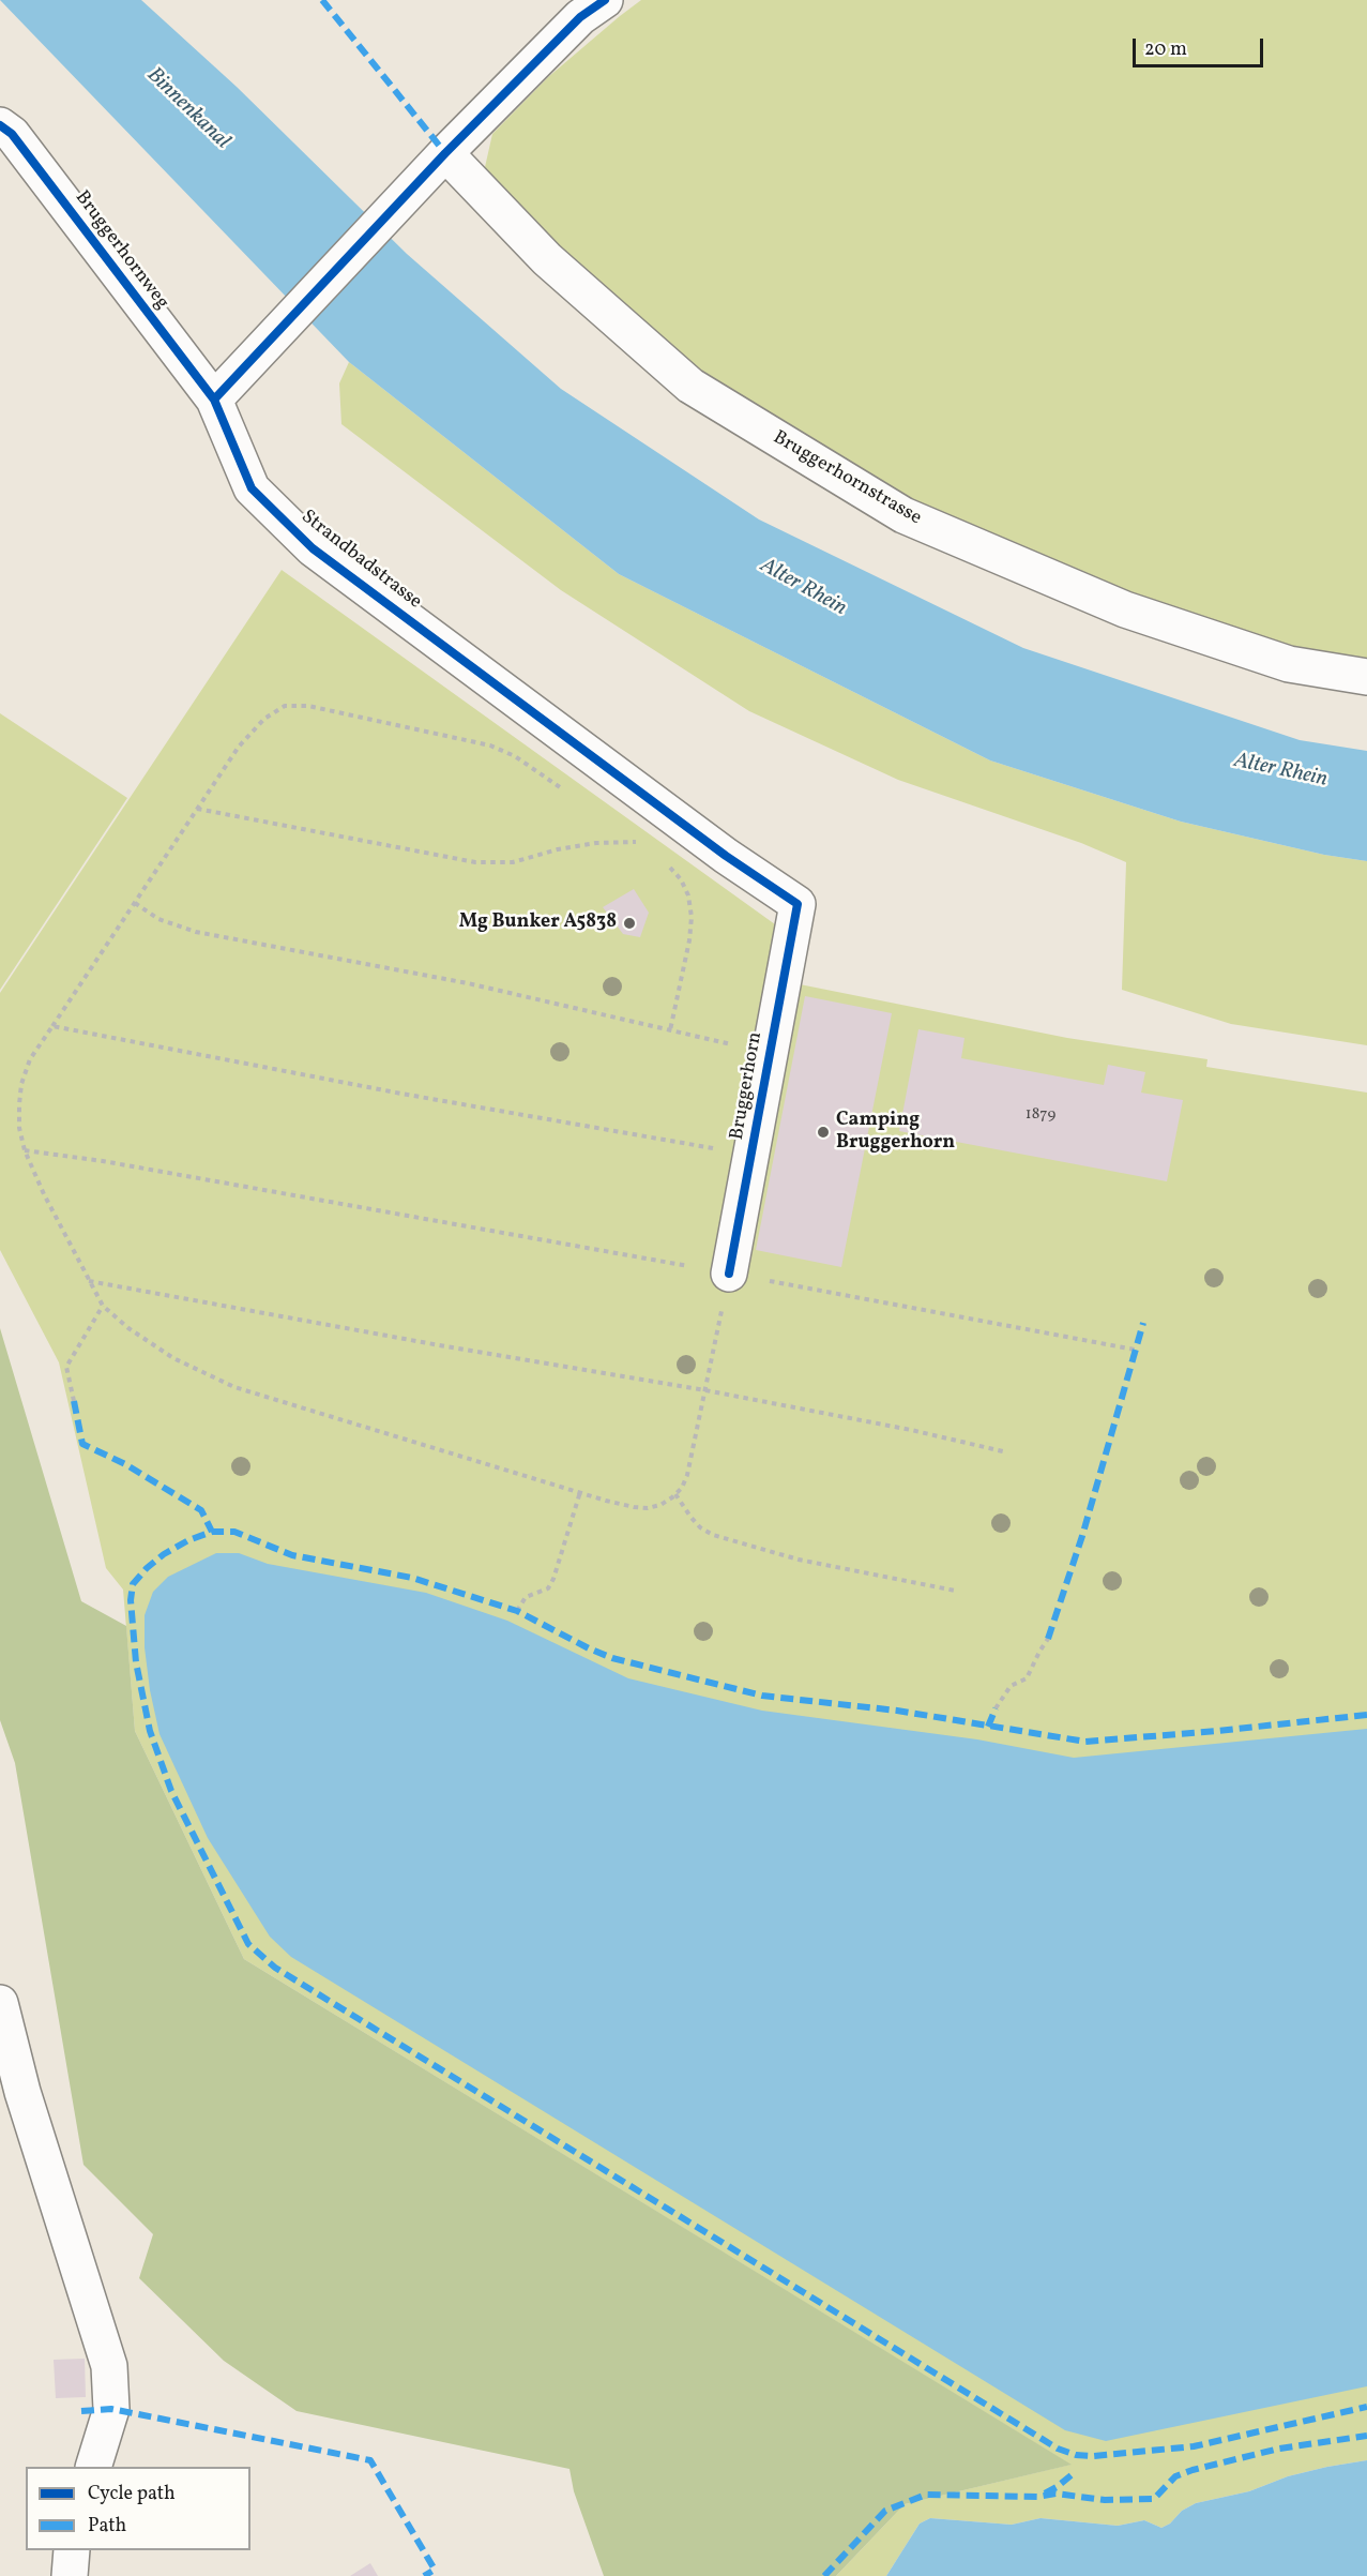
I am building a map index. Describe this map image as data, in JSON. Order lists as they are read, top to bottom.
{
  "streets": {
    "street": [
      "Bruggerhornweg",
      "Bruggerhornstrasse",
      "Strandbadstrasse",
      "Bruggerhorn"
    ]
  },
  "crossings": [
    ["Bruggerhornweg", "Strandbadstrasse"],
    ["Strandbadstrasse", "Bruggerhorn"]
  ],
  "water": ["Binnenkanal", "Alter Rhein"],
  "places": ["Mg Bunker A5838", "Camping Bruggerhorn"],
  "house_numbers": ["1879"],
  "legend": ["Cycle path", "Path"],
  "scale_bar": "20 m"
}
